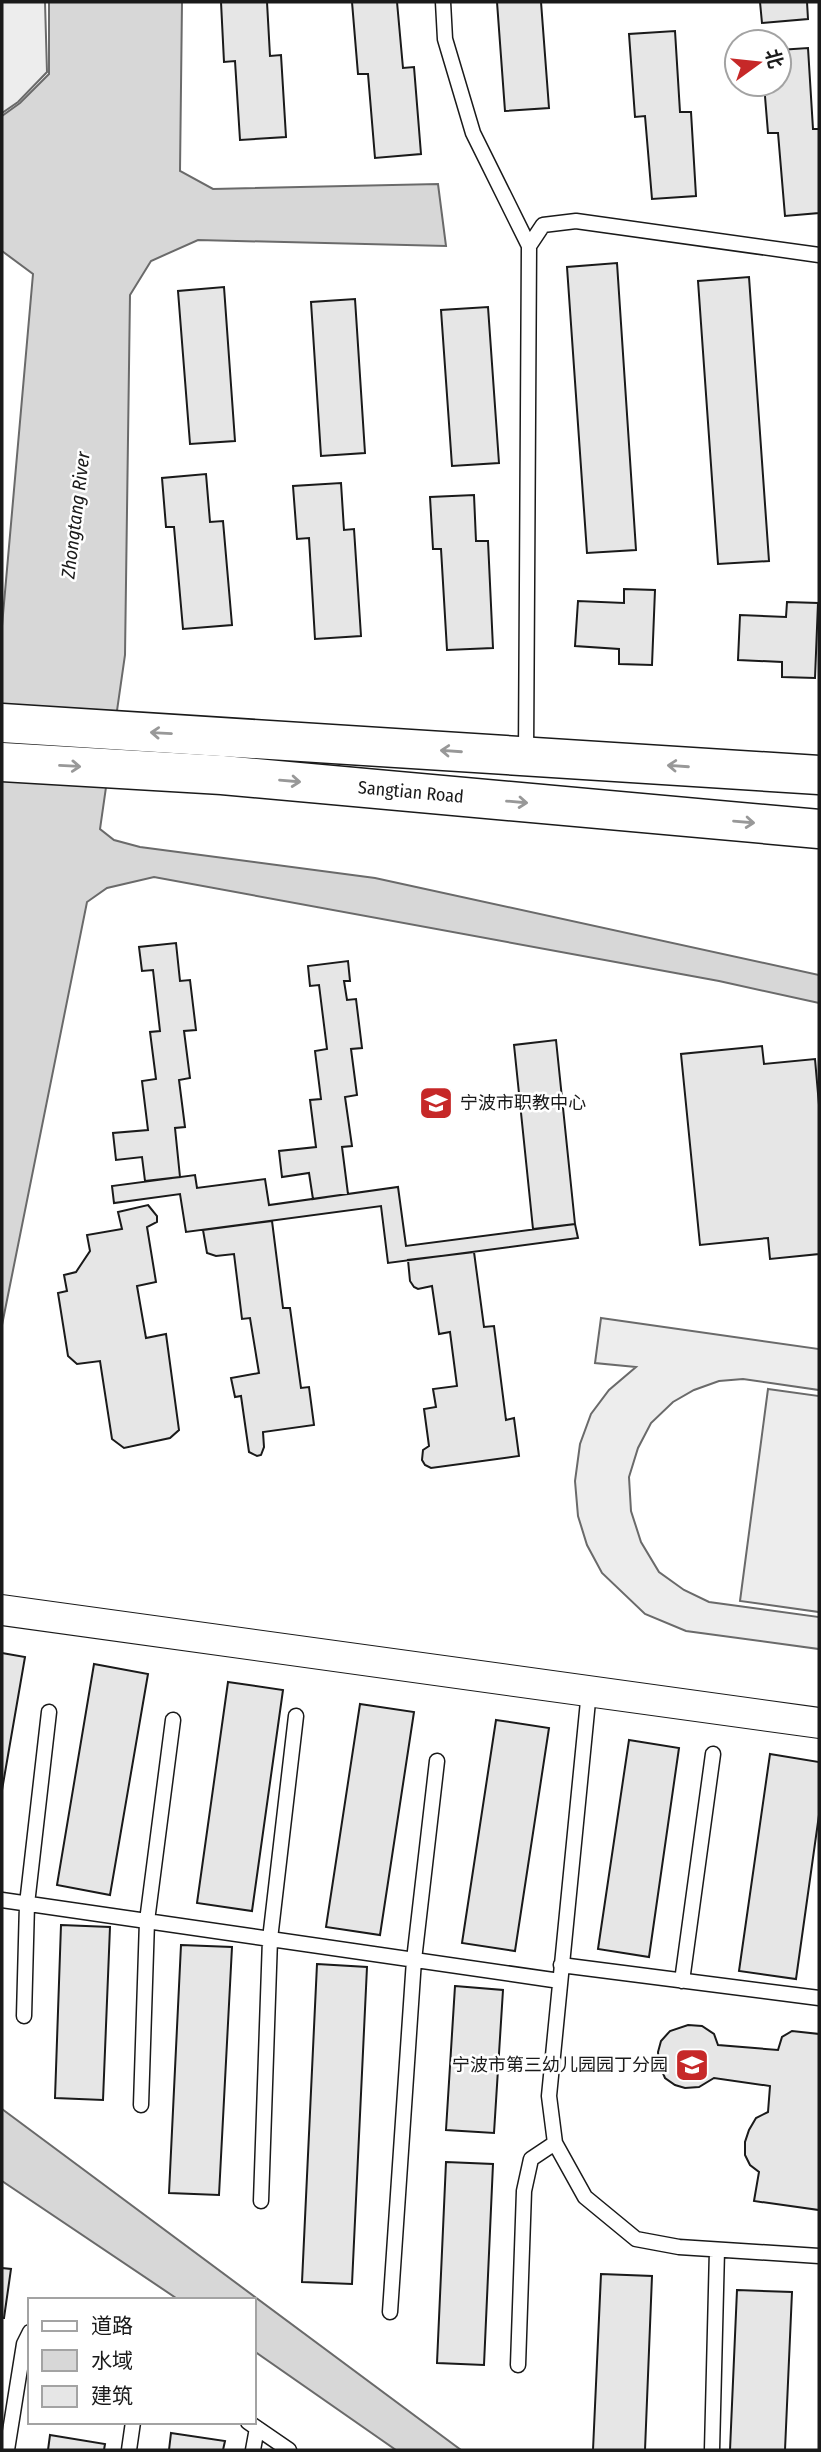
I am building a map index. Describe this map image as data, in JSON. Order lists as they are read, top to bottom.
{
  "streets": {
    "main road": ["Sangtian Road"]
  },
  "water": ["Zhongtang River"],
  "places": {
    "school or university": ["宁波市职教中心", "宁波市第三幼儿园园丁分园"]
  },
  "legend": ["道路", "水域", "建筑"],
  "north": "right"
}
